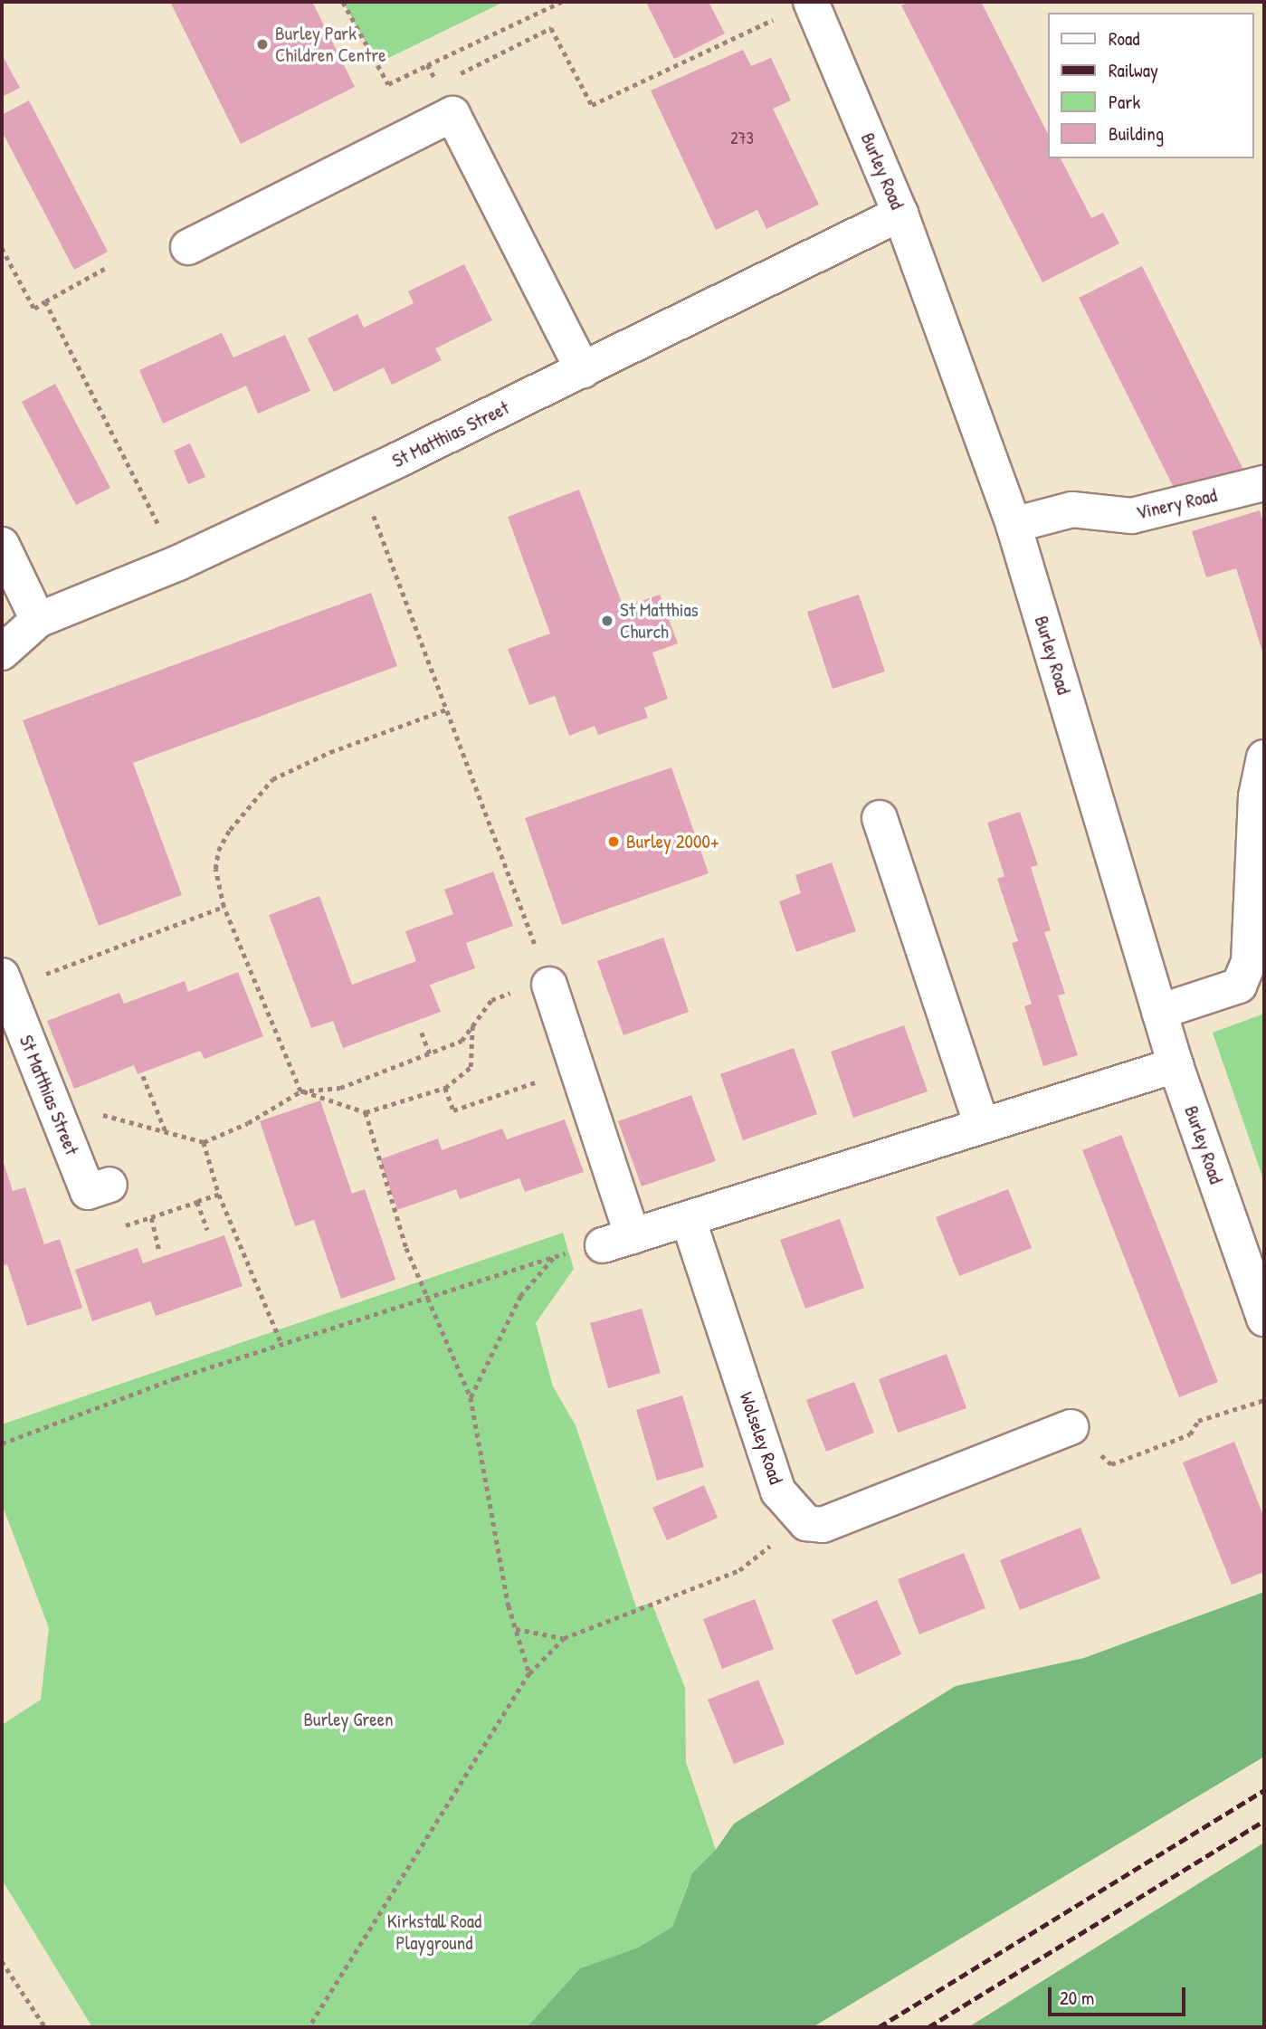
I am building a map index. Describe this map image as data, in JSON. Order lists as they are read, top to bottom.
{
  "streets": {
    "street": [
      "Burley Road",
      "St Matthias Street",
      "Vinery Road",
      "Wolseley Road"
    ]
  },
  "crossings": [
    ["Burley Road", "St Matthias Street"],
    ["Burley Road", "Vinery Road"]
  ],
  "parks": ["Burley Green", "Kirkstall Road Playground"],
  "places": ["Burley Park Children Centre", "St Matthias Church", "Burley 2000+"],
  "house_numbers": ["273"],
  "legend": [
    "Road",
    "Railway",
    "Park",
    "Building"
  ],
  "scale_bar": "20 m"
}
